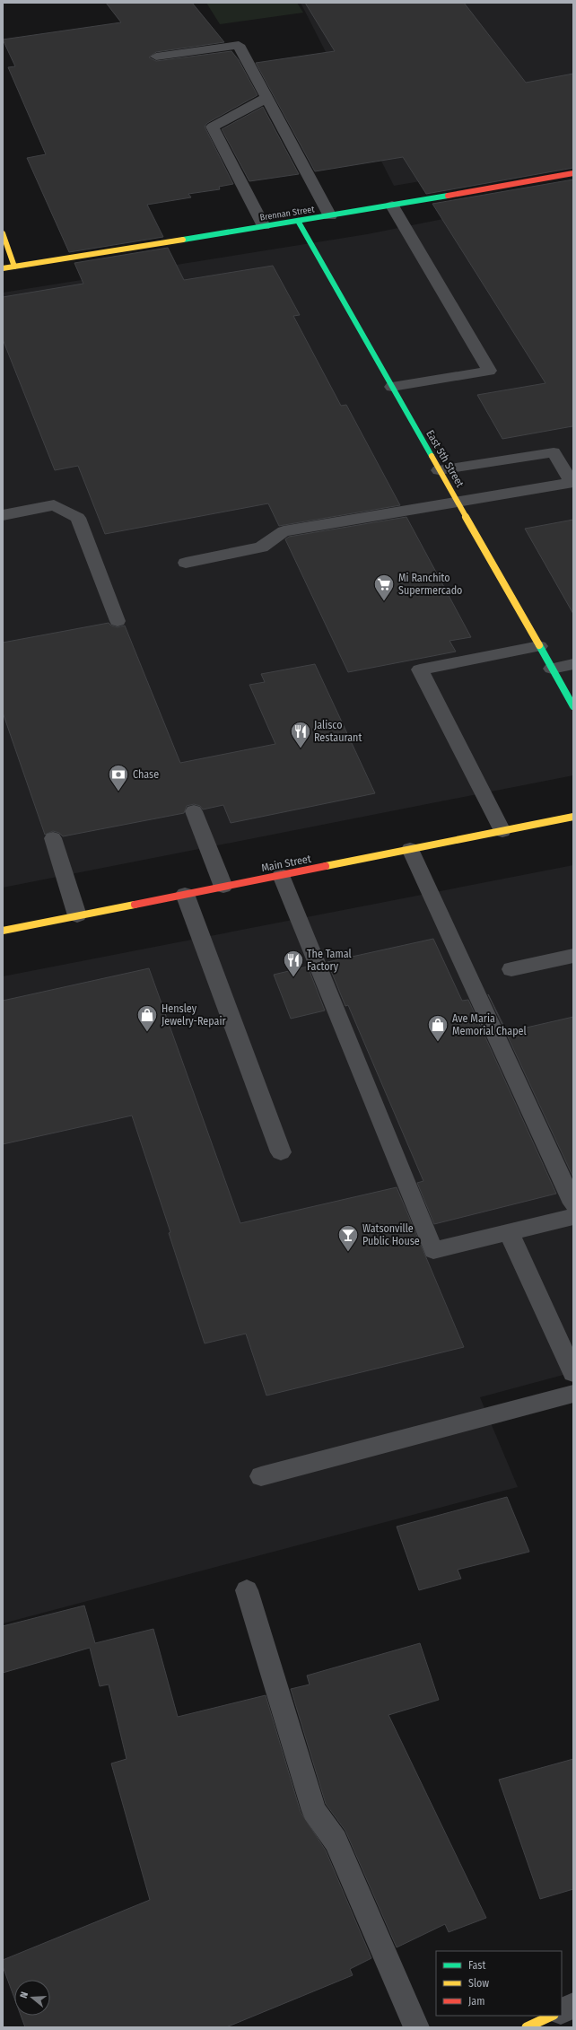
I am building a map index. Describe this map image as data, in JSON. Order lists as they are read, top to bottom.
{
  "streets": {
    "street": ["Brennan Street", "East 5th Street", "Main Street"]
  },
  "crossings": [
    ["Brennan Street", "East 5th Street"]
  ],
  "places": {
    "supermarket": ["Mi Ranchito Supermercado"],
    "restaurant": ["Jalisco Restaurant", "The Tamal Factory"],
    "bank": ["Chase"],
    "shop": ["Hensley Jewelry-Repair", "Ave Maria Memorial Chapel"],
    "bar": ["Watsonville Public House"]
  },
  "legend": ["Fast", "Slow", "Jam"],
  "north": "left"
}
